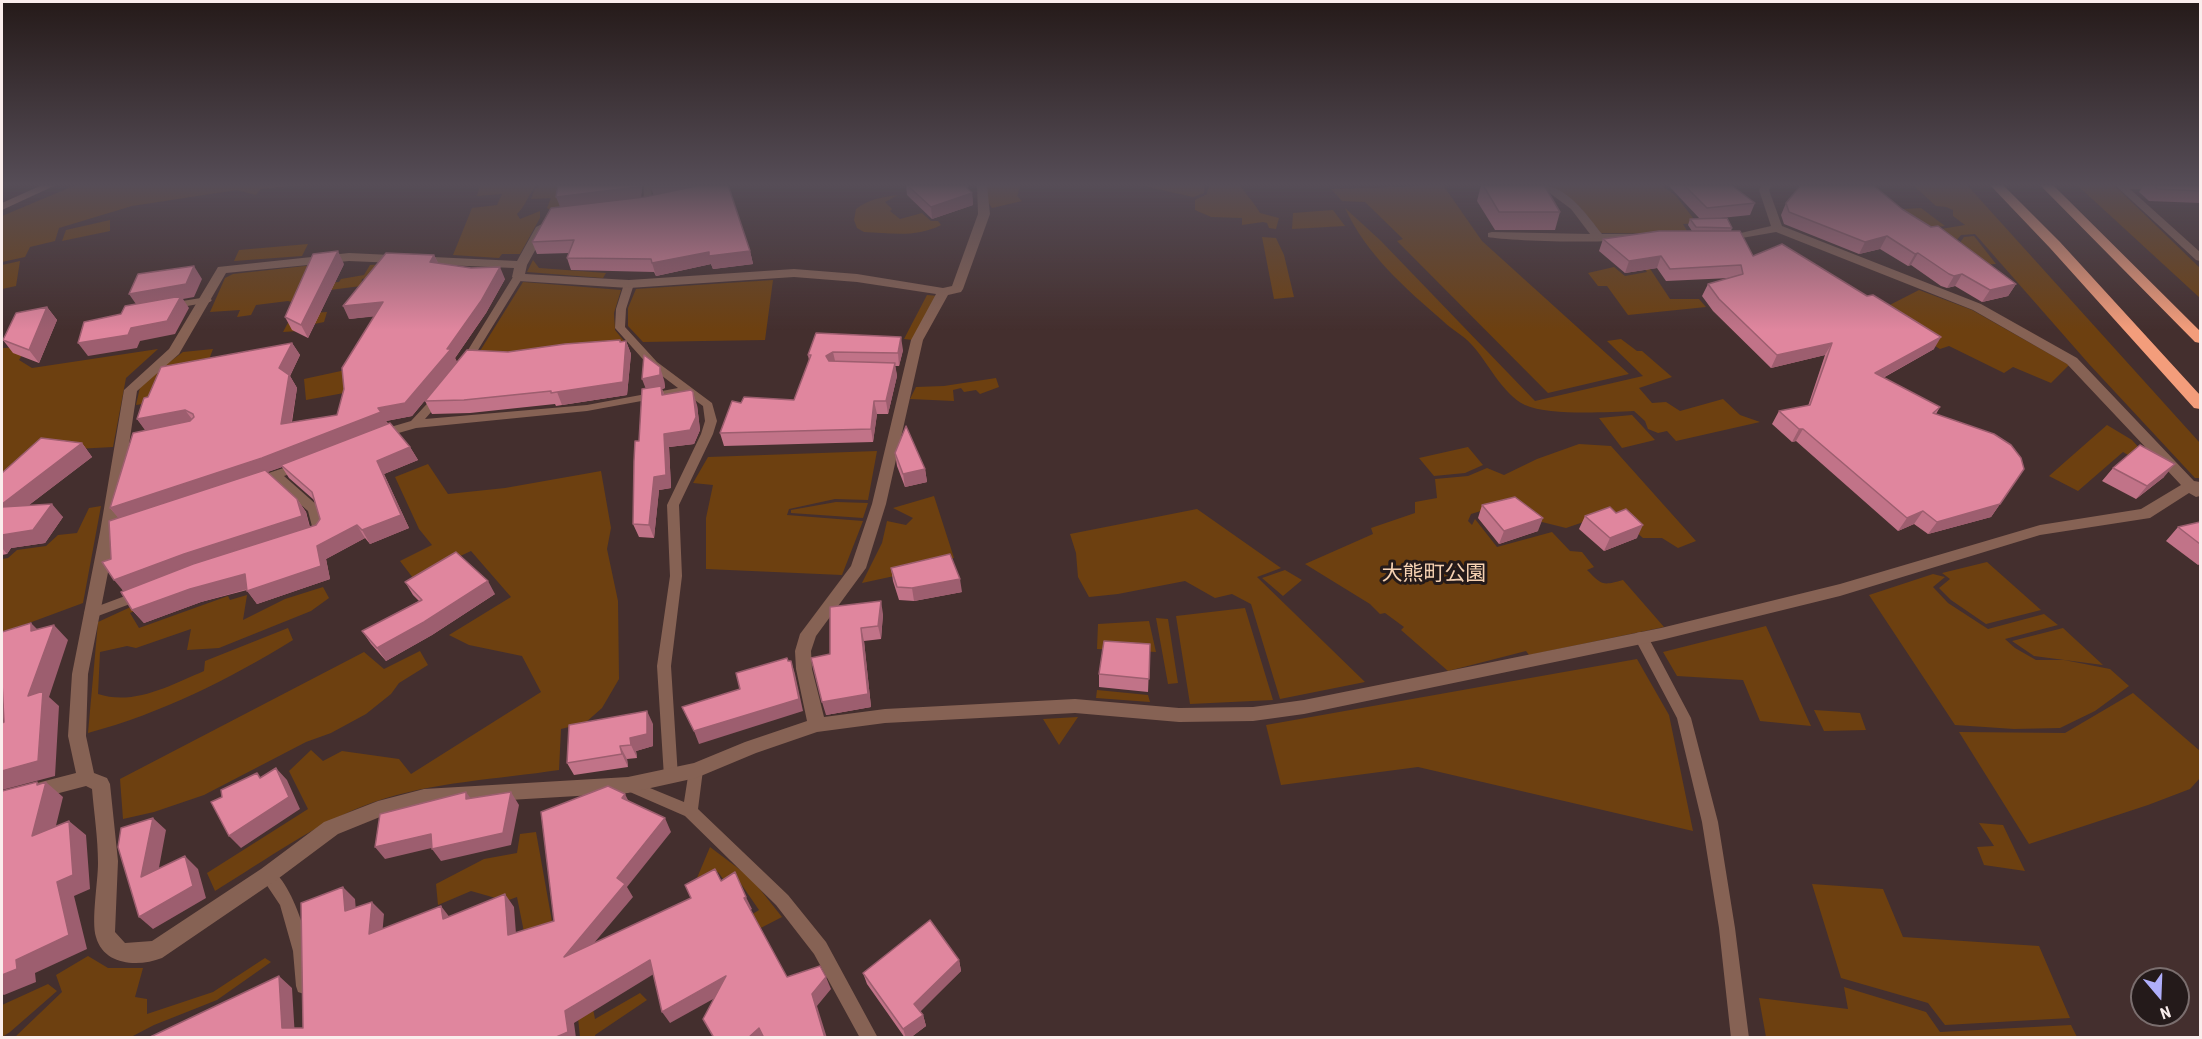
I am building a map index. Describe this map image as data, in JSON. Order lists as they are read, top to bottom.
{
  "parks": ["大熊町公園"],
  "north": "bottom"
}
